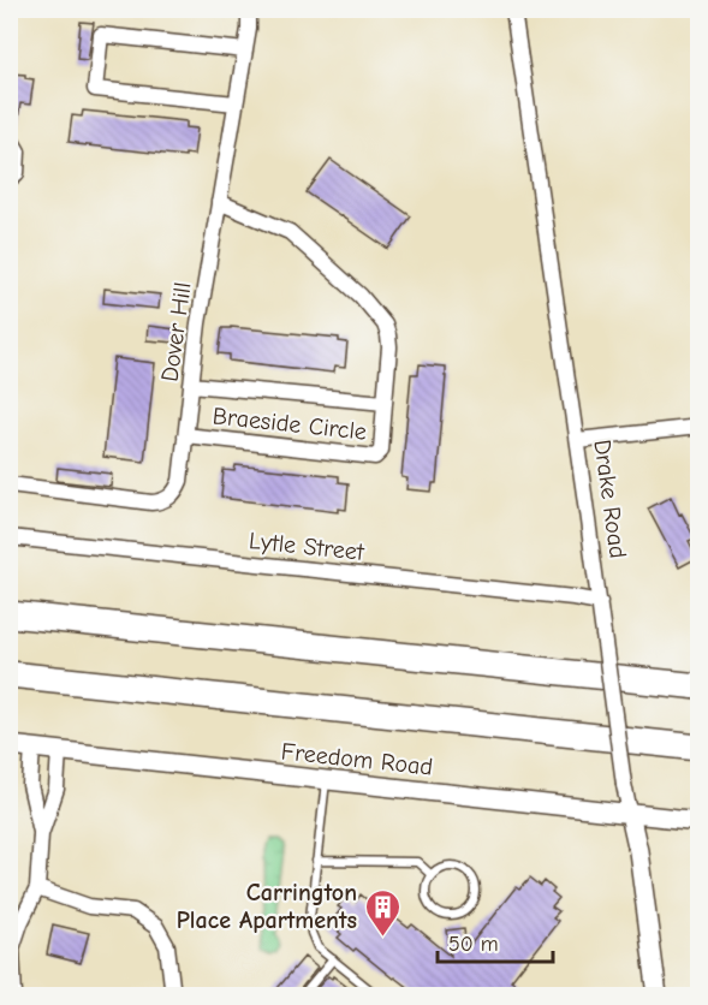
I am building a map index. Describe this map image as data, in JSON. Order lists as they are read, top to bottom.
{
  "streets": {
    "street": [
      "Dover Hill",
      "Braeside Circle",
      "Drake Road",
      "Lytle Street",
      "Freedom Road"
    ]
  },
  "crossings": [
    ["Dover Hill", "Braeside Circle"],
    ["Drake Road", "Lytle Street"],
    ["Drake Road", "Freedom Road"]
  ],
  "places": {
    "building": ["Carrington Place Apartments"]
  },
  "scale_bar": "50 m"
}
